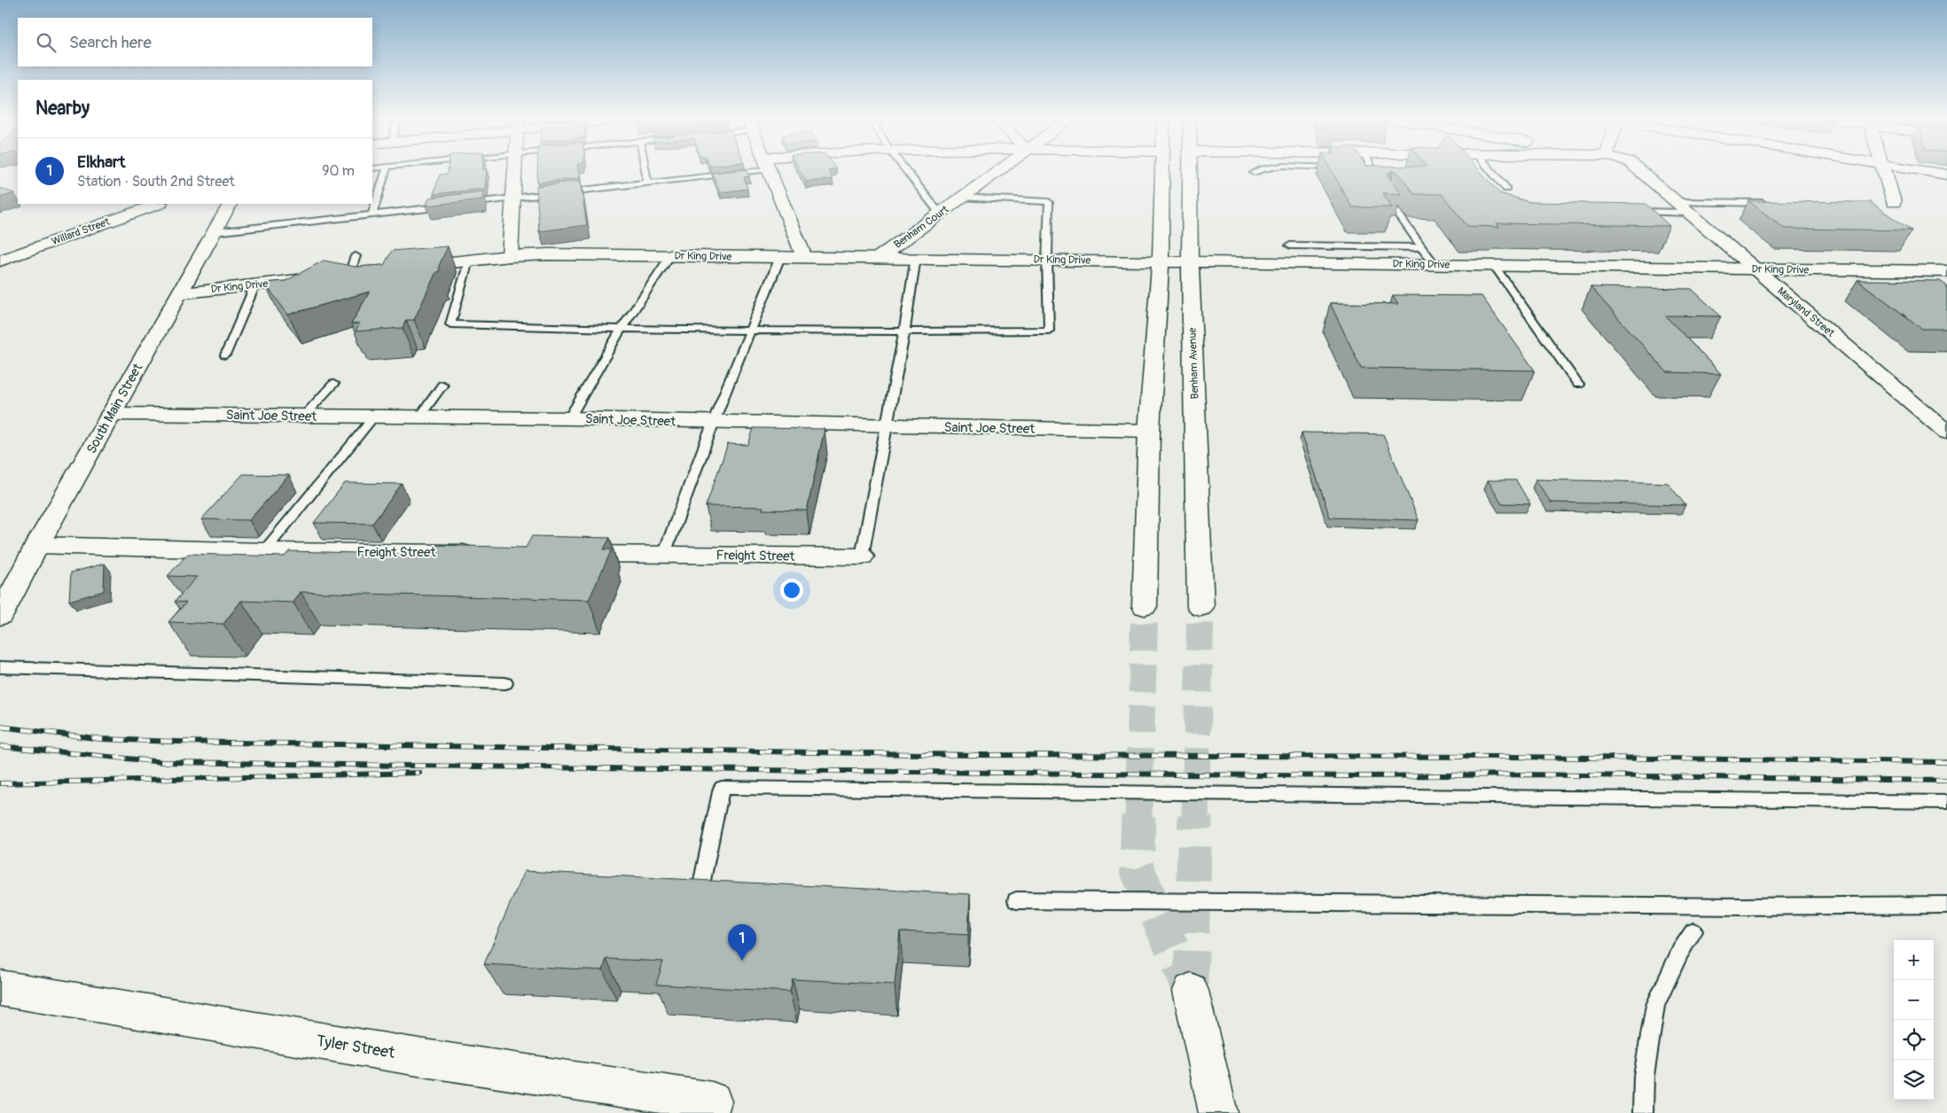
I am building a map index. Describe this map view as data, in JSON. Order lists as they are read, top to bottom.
{
  "streets": {
    "street": [
      "Benham Court",
      "Willard Street",
      "Dr King Drive",
      "Maryland Street",
      "Benham Avenue",
      "South Main Street",
      "Saint Joe Street",
      "Freight Street",
      "Tyler Street"
    ]
  },
  "crossings": [
    ["Benham Court", "Dr King Drive"],
    ["Dr King Drive", "Maryland Street"],
    ["Dr King Drive", "Benham Avenue"],
    ["Dr King Drive", "South Main Street"],
    ["South Main Street", "Saint Joe Street"],
    ["South Main Street", "Freight Street"]
  ],
  "page": {
    "search": "Search here",
    "heading": "Nearby",
    "list": [
      {
        "mark": "1",
        "name": "Elkhart",
        "note": "Station · South 2nd Street",
        "value": "90 m"
      }
    ],
    "pins": "1",
    "map_buttons": ["+", "−"]
  }
}
